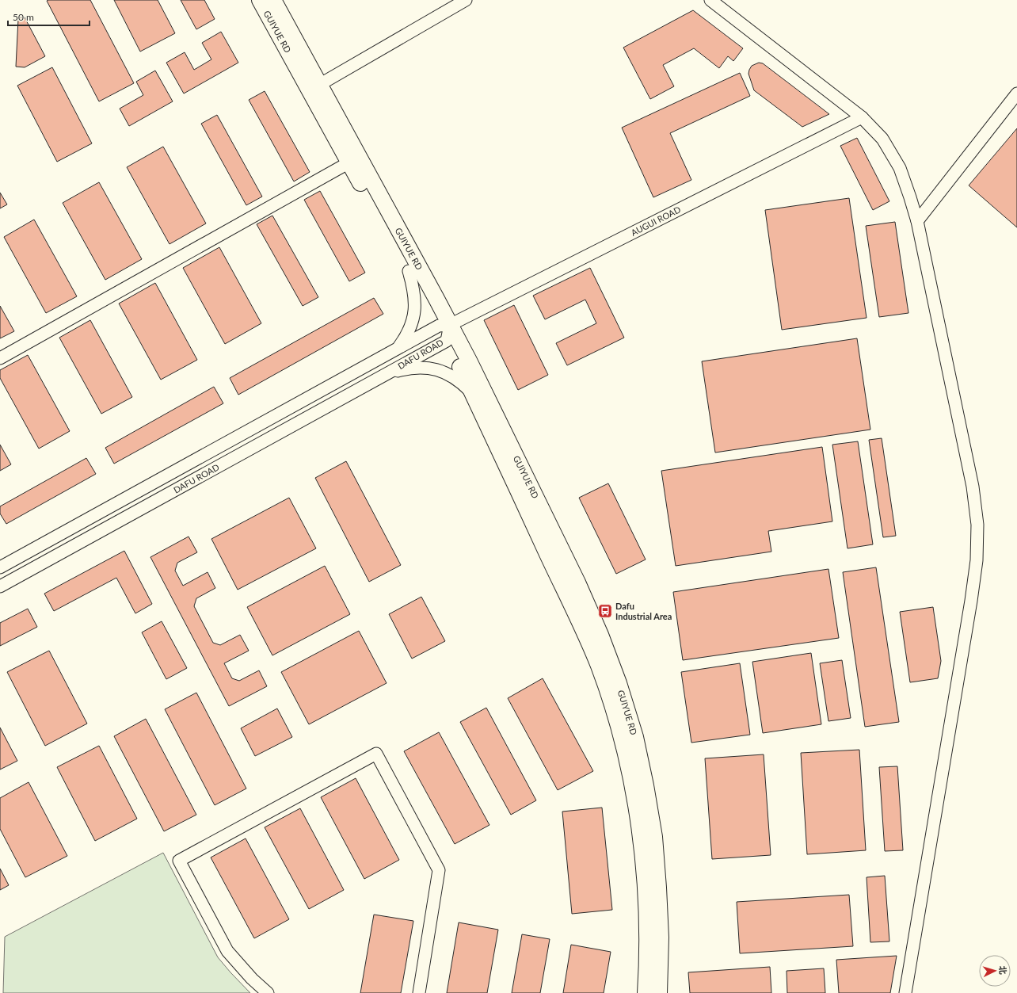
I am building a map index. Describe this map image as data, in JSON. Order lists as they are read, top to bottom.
{
  "streets": {
    "main road": ["GUIYUE RD"],
    "street": ["AUGUI ROAD", "DAFU ROAD"]
  },
  "crossings": [
    ["GUIYUE RD", "AUGUI ROAD"],
    ["GUIYUE RD", "DAFU ROAD"],
    ["AUGUI ROAD", "DAFU ROAD"]
  ],
  "places": {
    "bus stop": ["Dafu Industrial Area"]
  },
  "scale_bar": "50 m",
  "north": "right"
}
